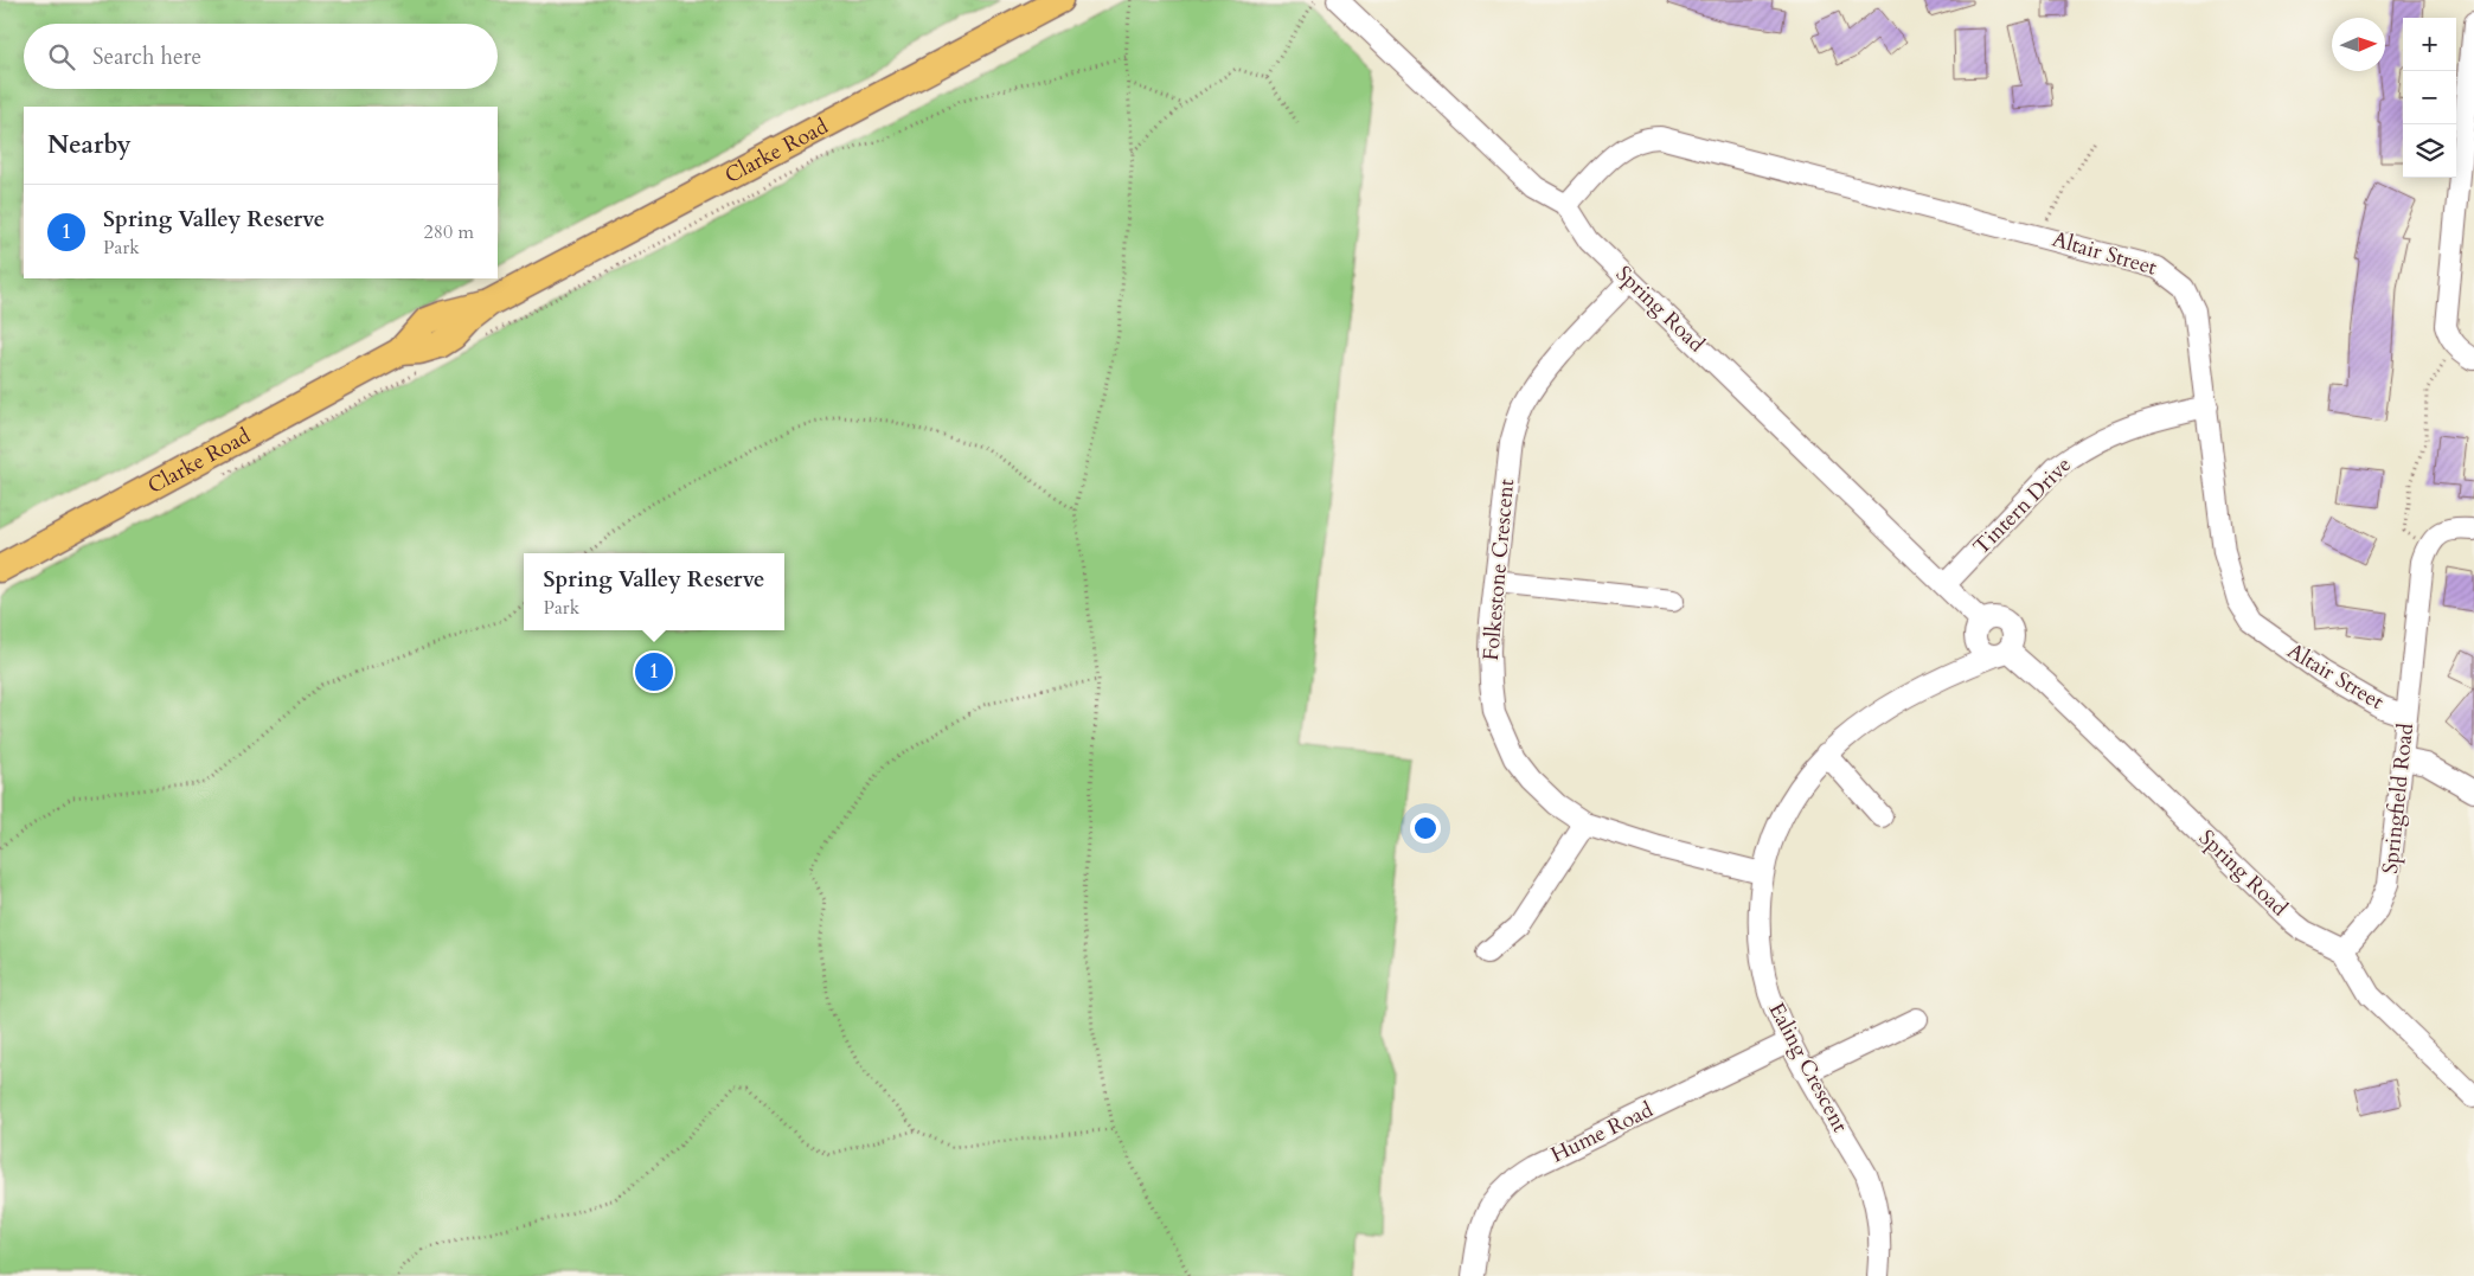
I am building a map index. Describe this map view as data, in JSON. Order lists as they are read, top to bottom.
{
  "streets": {
    "main road": ["Clarke Road"],
    "street": [
      "Altair Street",
      "Spring Road",
      "Tintern Drive",
      "Folkestone Crescent",
      "Springfield Road",
      "Ealing Crescent",
      "Hume Road"
    ]
  },
  "crossings": [
    ["Altair Street", "Spring Road"],
    ["Altair Street", "Tintern Drive"],
    ["Altair Street", "Springfield Road"],
    ["Spring Road", "Tintern Drive"],
    ["Spring Road", "Folkestone Crescent"],
    ["Spring Road", "Springfield Road"],
    ["Spring Road", "Ealing Crescent"],
    ["Folkestone Crescent", "Ealing Crescent"],
    ["Ealing Crescent", "Hume Road"]
  ],
  "north": "right",
  "page": {
    "map_buttons": ["+", "−"],
    "search": "Search here",
    "heading": "Nearby",
    "list": [
      {
        "mark": "1",
        "name": "Spring Valley Reserve",
        "note": "Park",
        "value": "280 m"
      }
    ],
    "popup": ["Spring Valley Reserve", "Park"],
    "pins": "1"
  }
}
